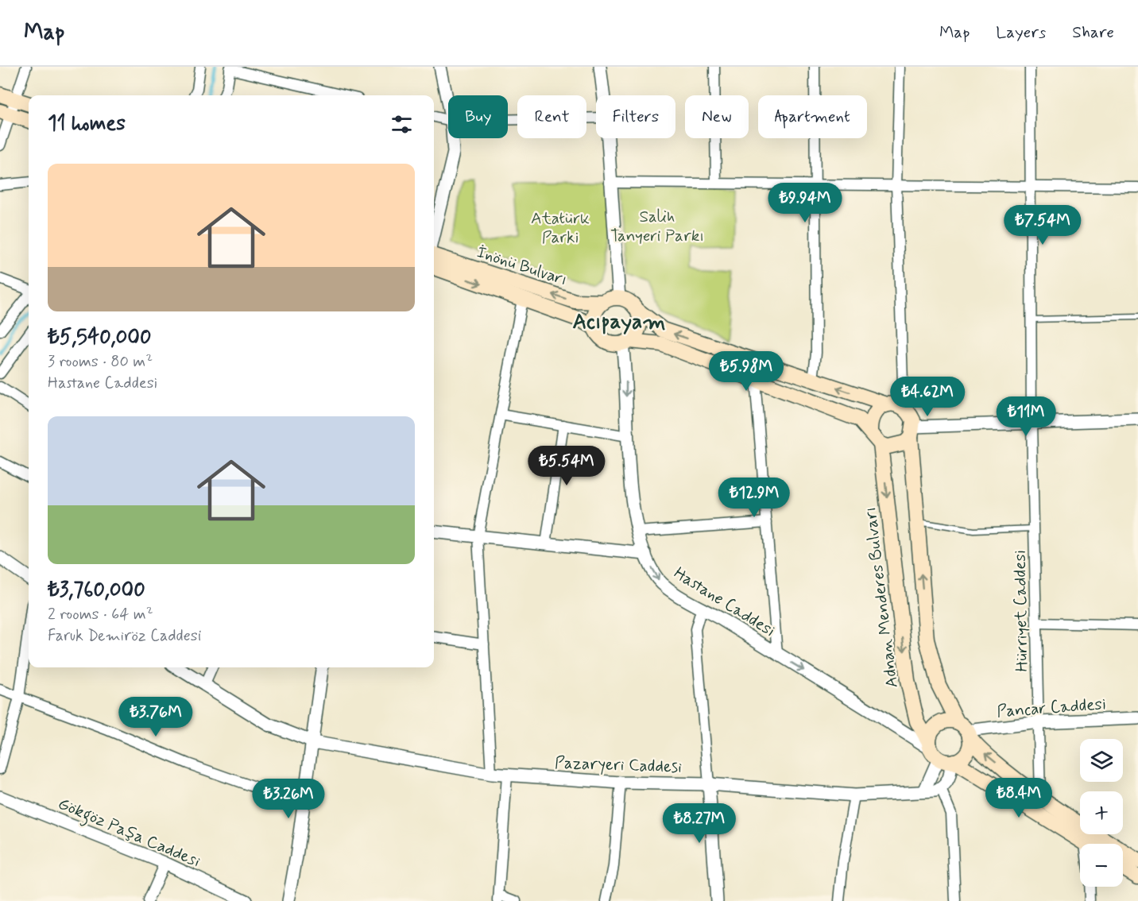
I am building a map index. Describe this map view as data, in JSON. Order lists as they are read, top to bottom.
{
  "streets": {
    "main road": ["İnönü Bulvarı", "Adnan Menderes Bulvarı"],
    "street": [
      "Hastane Caddesi",
      "Hürriyet Caddesi",
      "Pancar Caddesi",
      "Pazaryeri Caddesi",
      "Gökgöz Paşa Caddesi"
    ]
  },
  "crossings": [
    ["İnönü Bulvarı", "Hastane Caddesi"],
    ["Adnan Menderes Bulvarı", "Hastane Caddesi"],
    ["Adnan Menderes Bulvarı", "Pancar Caddesi"],
    ["Hastane Caddesi", "Pancar Caddesi"],
    ["Hürriyet Caddesi", "Pancar Caddesi"]
  ],
  "one_way": ["Hastane Caddesi"],
  "districts": ["Acıpayam"],
  "parks": ["Salih Tanyeri Parkı", "Atatürk Parki"],
  "page": {
    "header": "Map",
    "nav": ["Map", "Layers", "Share"],
    "chip": [
      "Buy",
      "Rent",
      "Filters",
      "New",
      "Apartment"
    ],
    "heading": "11 homes",
    "list": [
      {
        "name": "₺5,540,000",
        "note": "3 rooms · 80 m² · Hastane Caddesi"
      },
      {
        "name": "₺3,760,000",
        "note": "2 rooms · 64 m² · Faruk Demiröz Caddesi"
      }
    ],
    "price": [
      "₺9.94M",
      "₺7.54M",
      "₺5.98M",
      "₺4.62M",
      "₺11M",
      "₺5.54M",
      "₺12.9M",
      "₺3.76M",
      "₺8.4M",
      "₺3.26M",
      "₺8.27M"
    ],
    "map_buttons": ["+", "−"]
  }
}
